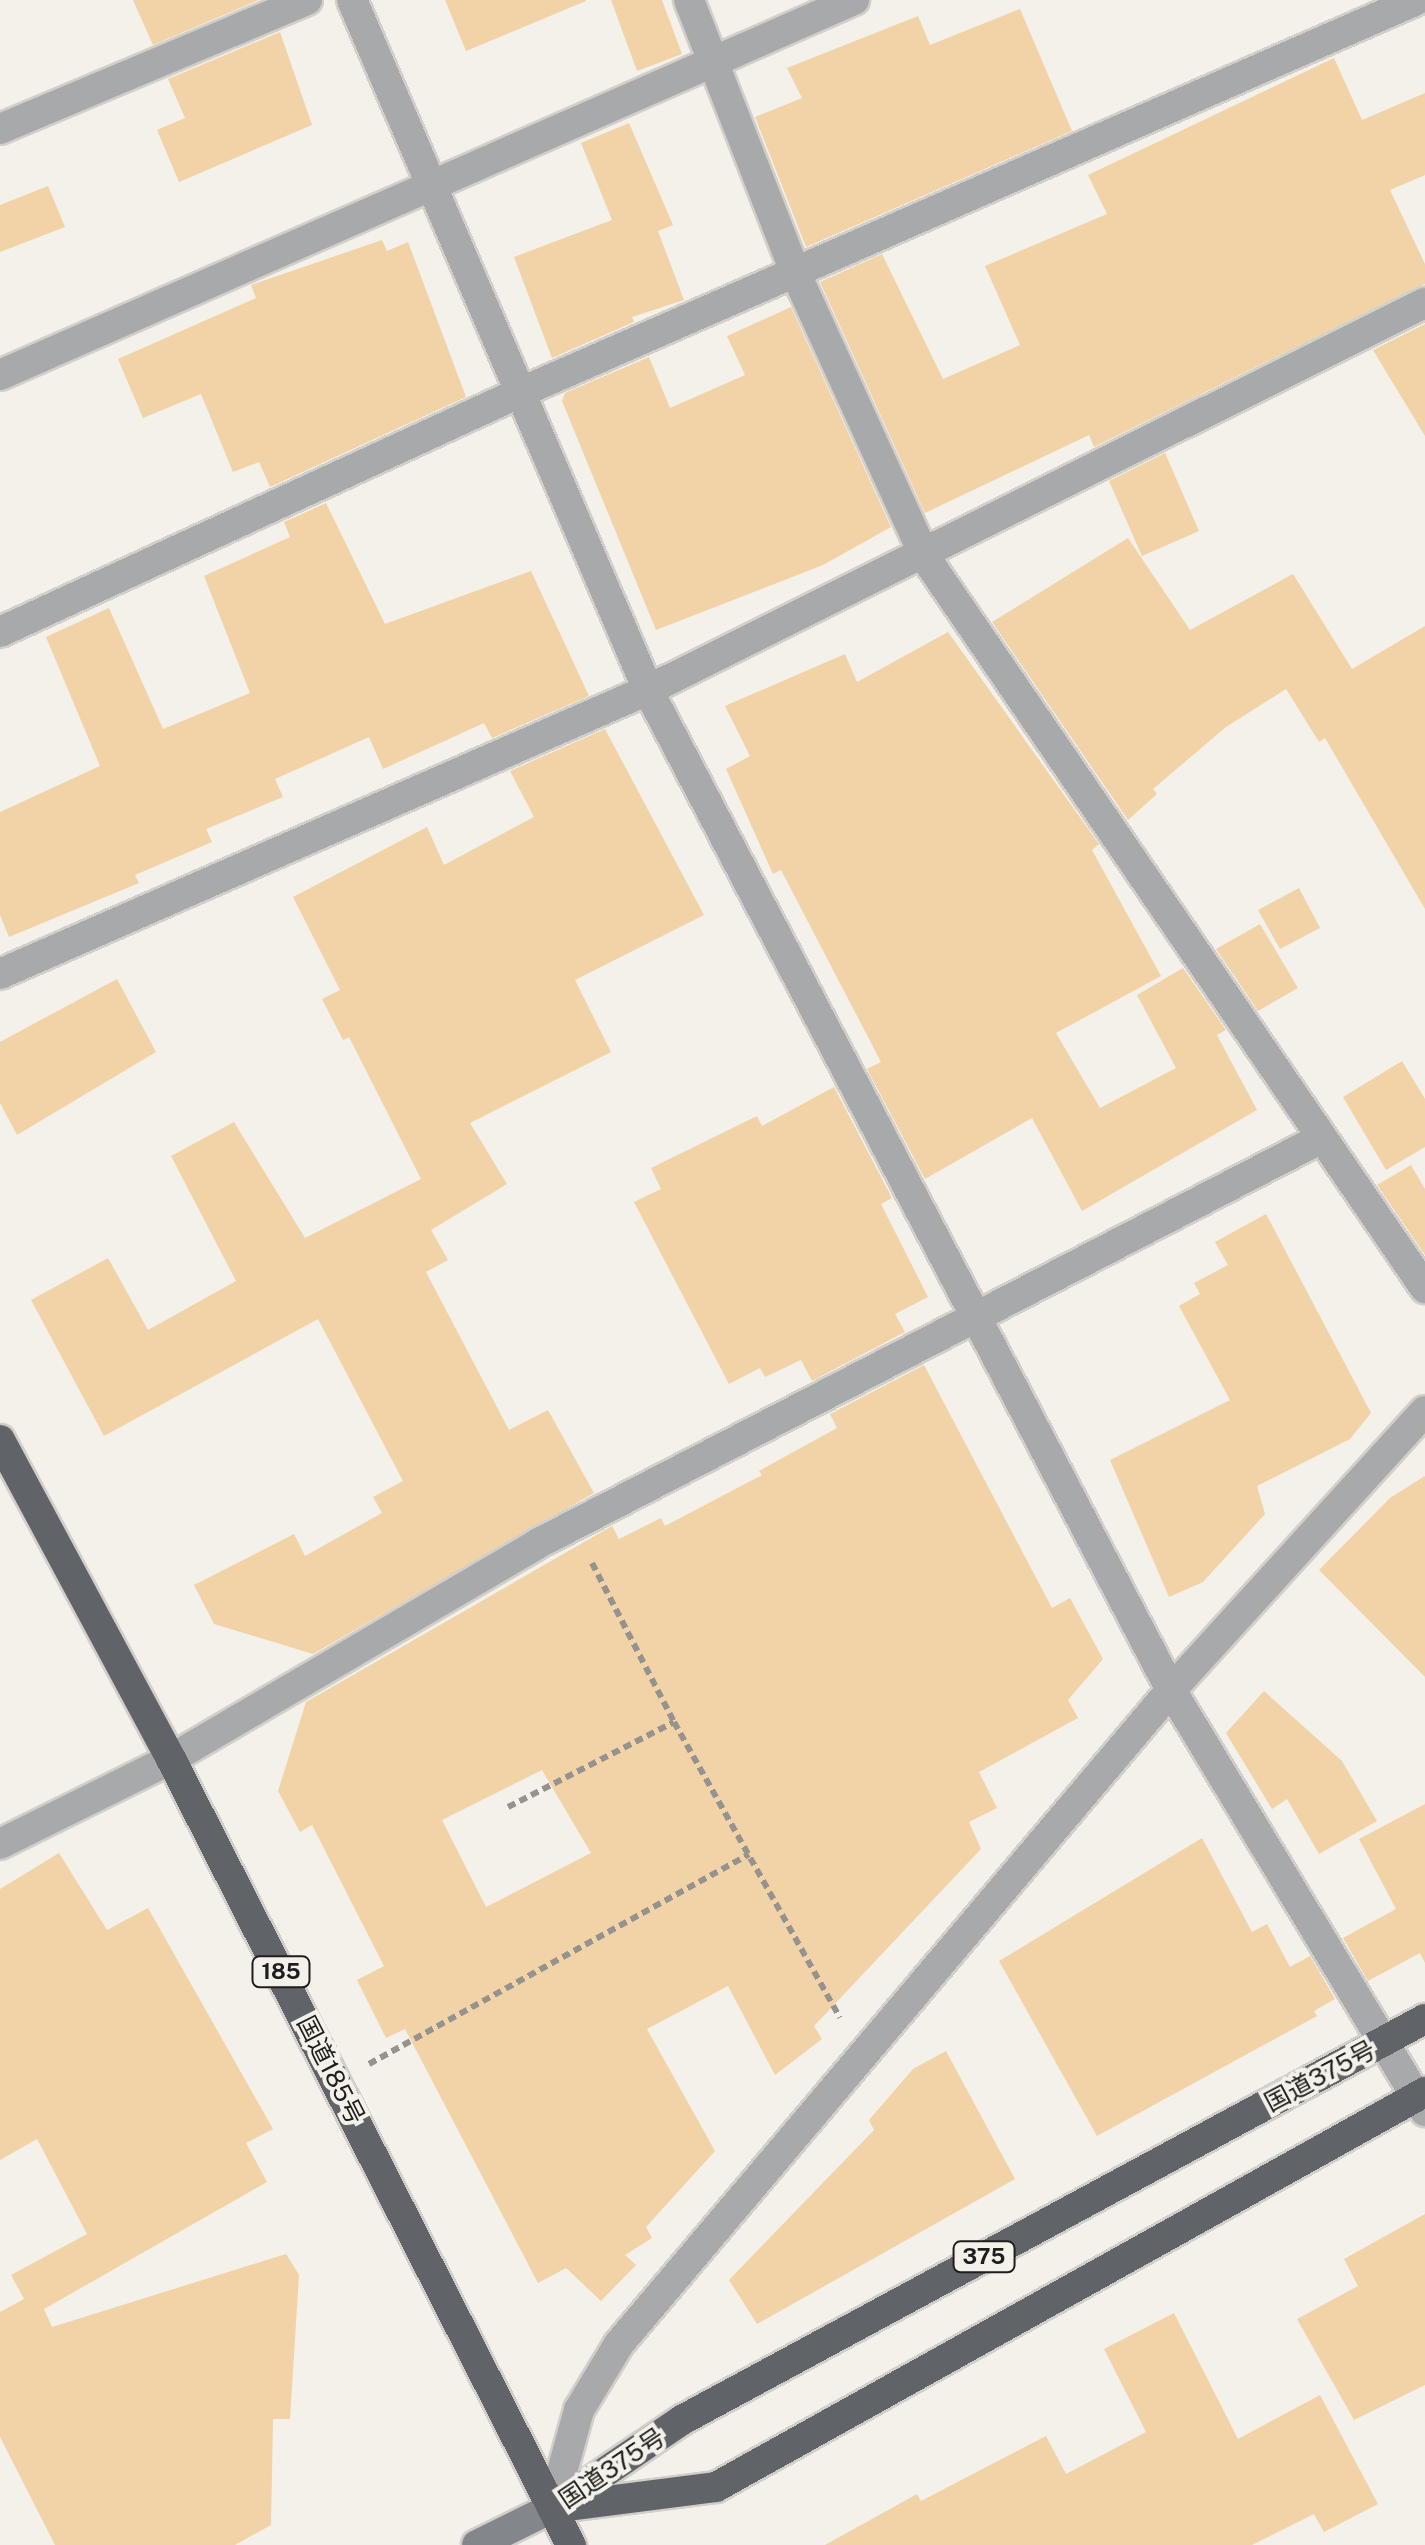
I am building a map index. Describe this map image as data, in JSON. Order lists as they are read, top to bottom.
{
  "streets": {
    "highway": [
      "185",
      "国道185号",
      "国道375号",
      "375"
    ]
  },
  "crossings": [
    ["国道185号", "国道375号"]
  ]
}
